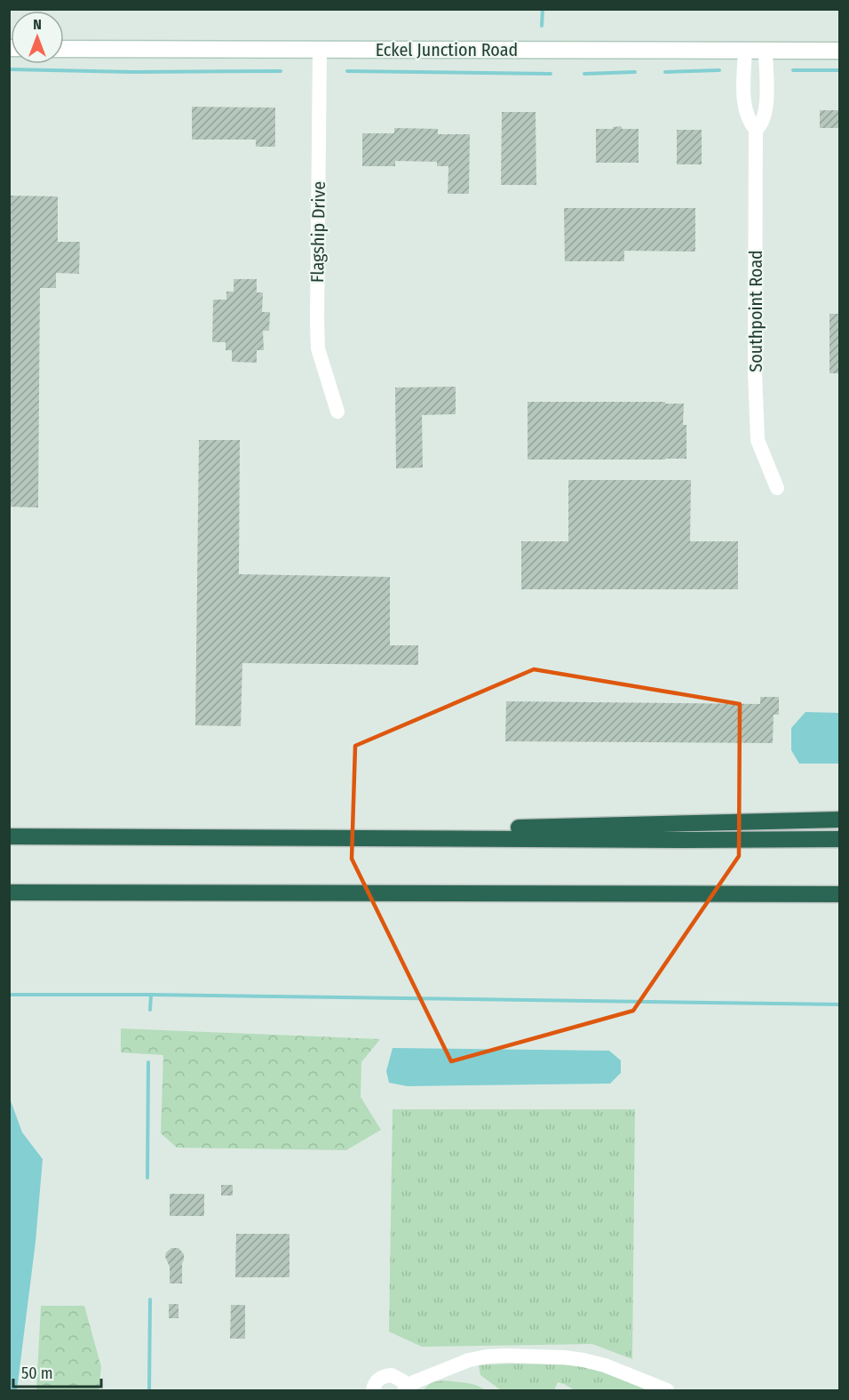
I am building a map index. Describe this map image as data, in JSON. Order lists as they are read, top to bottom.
{
  "streets": {
    "street": ["Eckel Junction Road", "Flagship Drive", "Southpoint Road"]
  },
  "crossings": [
    ["Eckel Junction Road", "Flagship Drive"],
    ["Eckel Junction Road", "Southpoint Road"]
  ],
  "scale_bar": "50 m",
  "north": "top"
}
